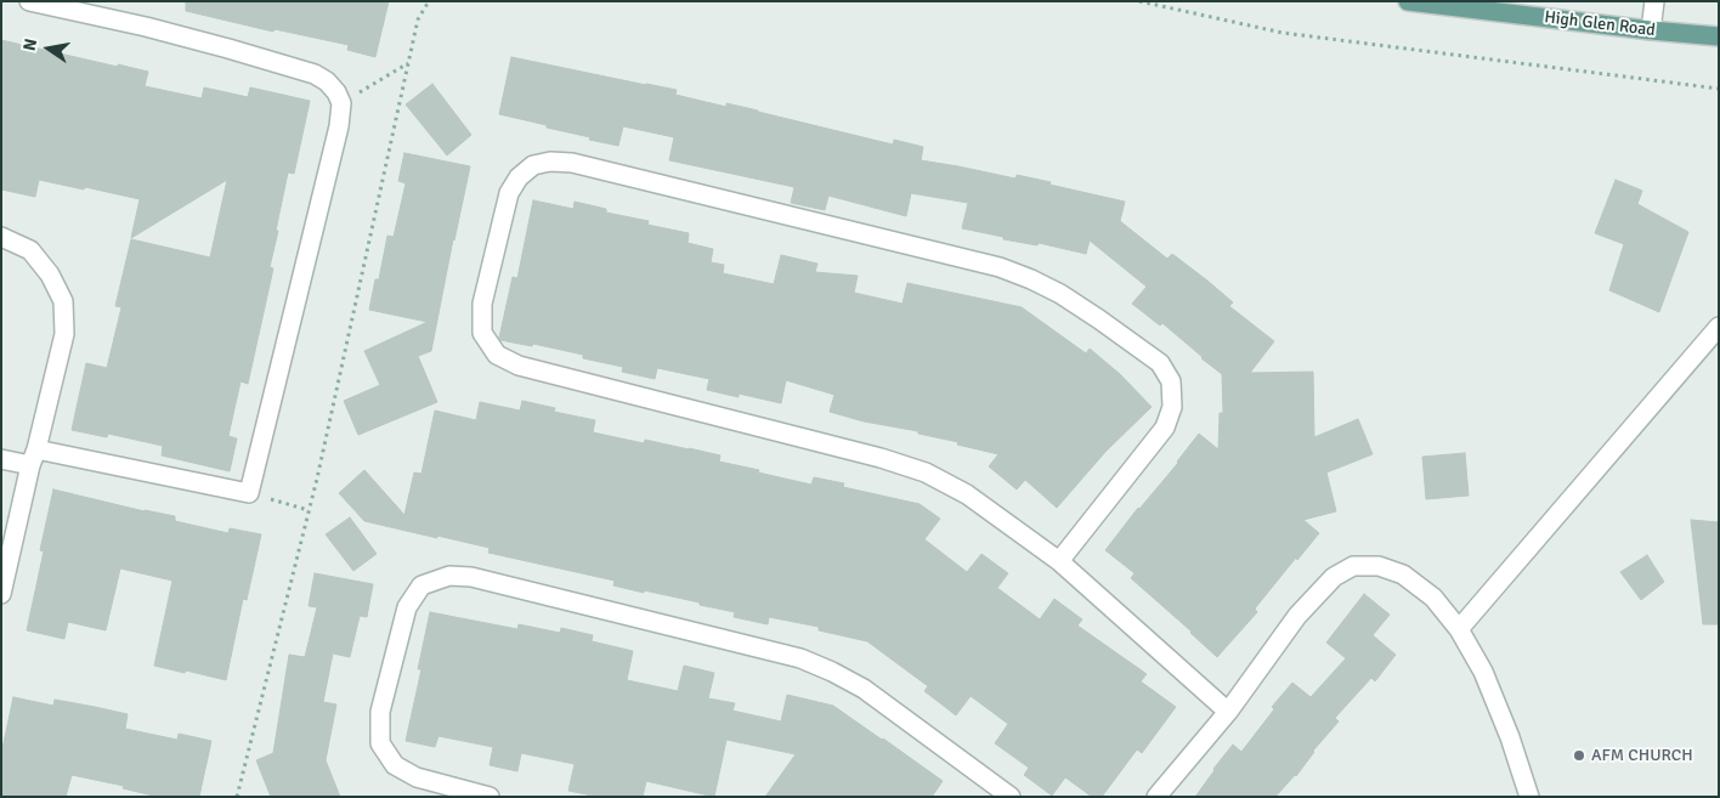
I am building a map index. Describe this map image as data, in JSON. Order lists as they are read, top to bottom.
{
  "streets": {
    "main road": ["High Glen Road"]
  },
  "places": ["AFM CHURCH"],
  "north": "left"
}
